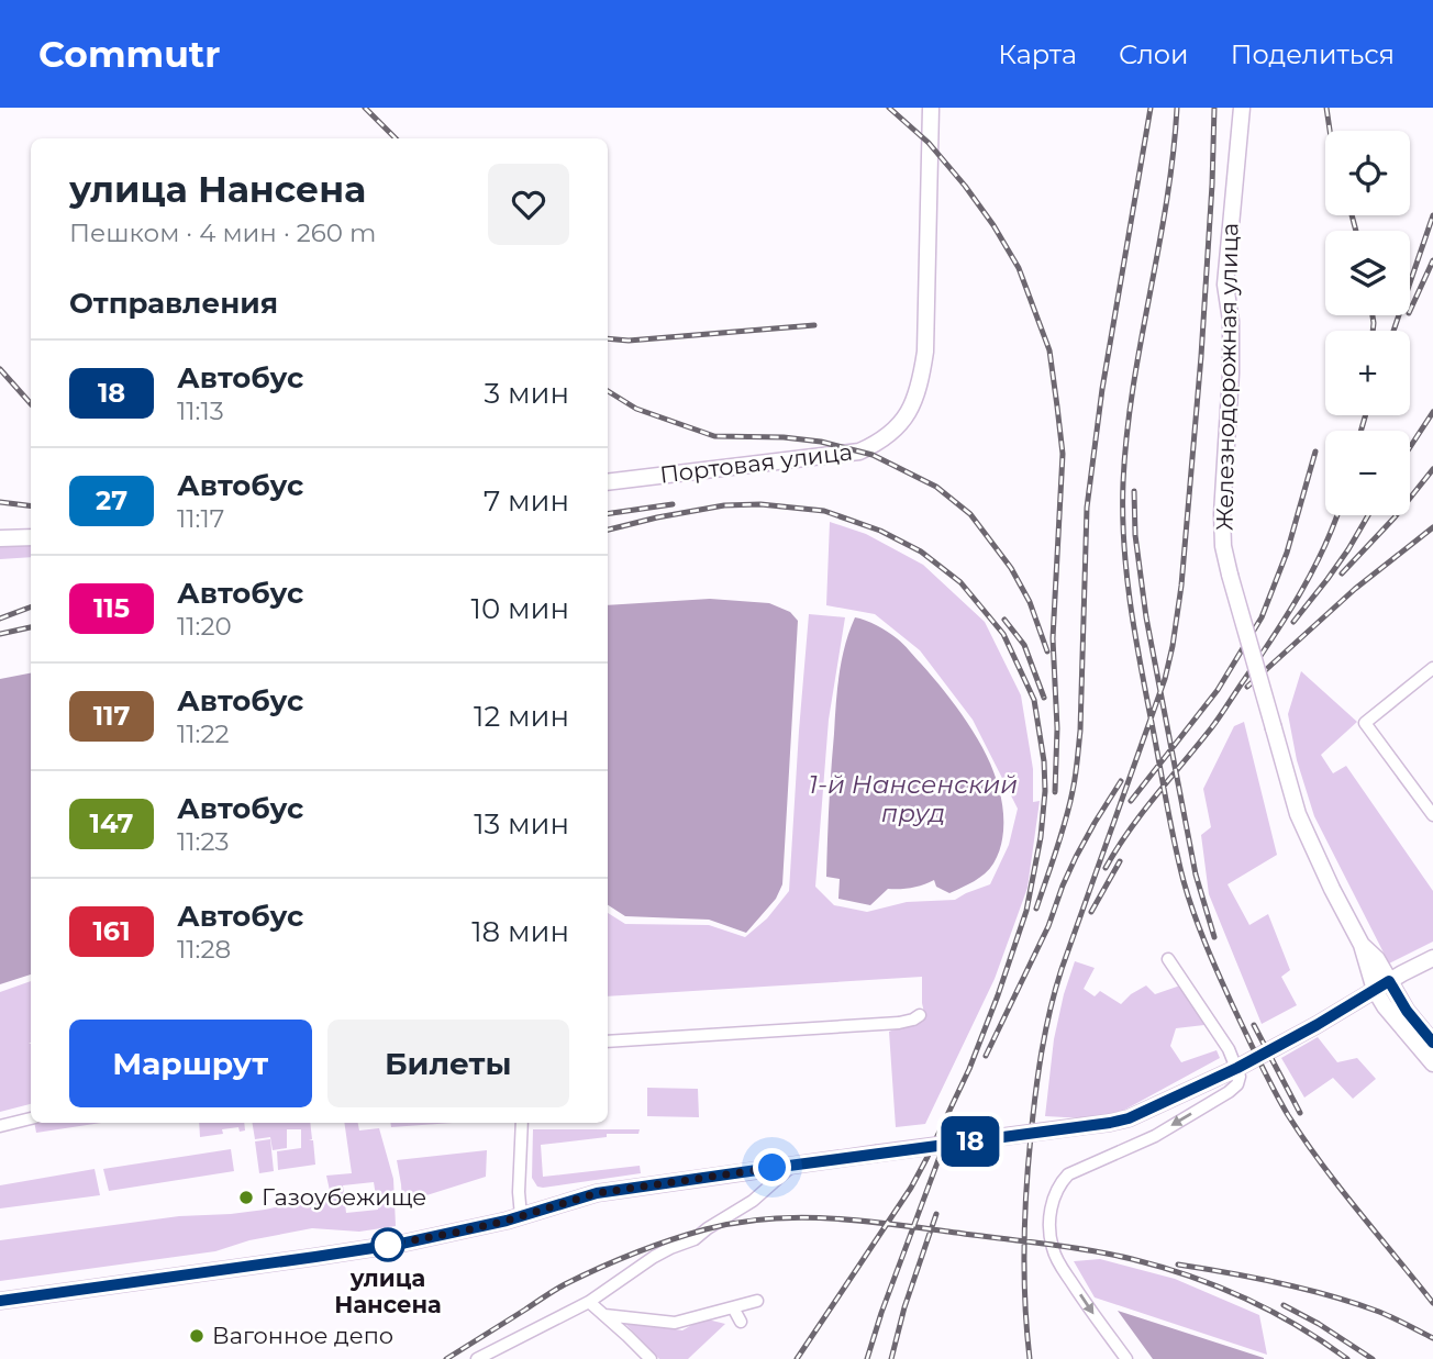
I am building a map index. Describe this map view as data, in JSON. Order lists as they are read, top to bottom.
{
  "streets": {
    "main road": ["Железнодорожная улица", "Портовая улица"]
  },
  "water": ["1-й Нансенский пруд"],
  "places": ["Газоубежище", "улица Нансена", "Вагонное депо"],
  "lines": ["bus line 18"],
  "page": {
    "header": "Commutr",
    "nav": ["Карта", "Слои", "Поделиться"],
    "on_map": "18",
    "map_buttons": ["+", "−"],
    "heading": [
      ["улица Нансена", "Пешком · 4 мин · 260 m"],
      "Отправления"
    ],
    "list": [
      {
        "mark": "18",
        "name": "Автобус",
        "note": "11:13",
        "value": "3 мин"
      },
      {
        "mark": "27",
        "name": "Автобус",
        "note": "11:17",
        "value": "7 мин"
      },
      {
        "mark": "115",
        "name": "Автобус",
        "note": "11:20",
        "value": "10 мин"
      },
      {
        "mark": "117",
        "name": "Автобус",
        "note": "11:22",
        "value": "12 мин"
      },
      {
        "mark": "147",
        "name": "Автобус",
        "note": "11:23",
        "value": "13 мин"
      },
      {
        "mark": "161",
        "name": "Автобус",
        "note": "11:28",
        "value": "18 мин"
      }
    ],
    "buttons": ["Маршрут", "Билеты"]
  }
}
